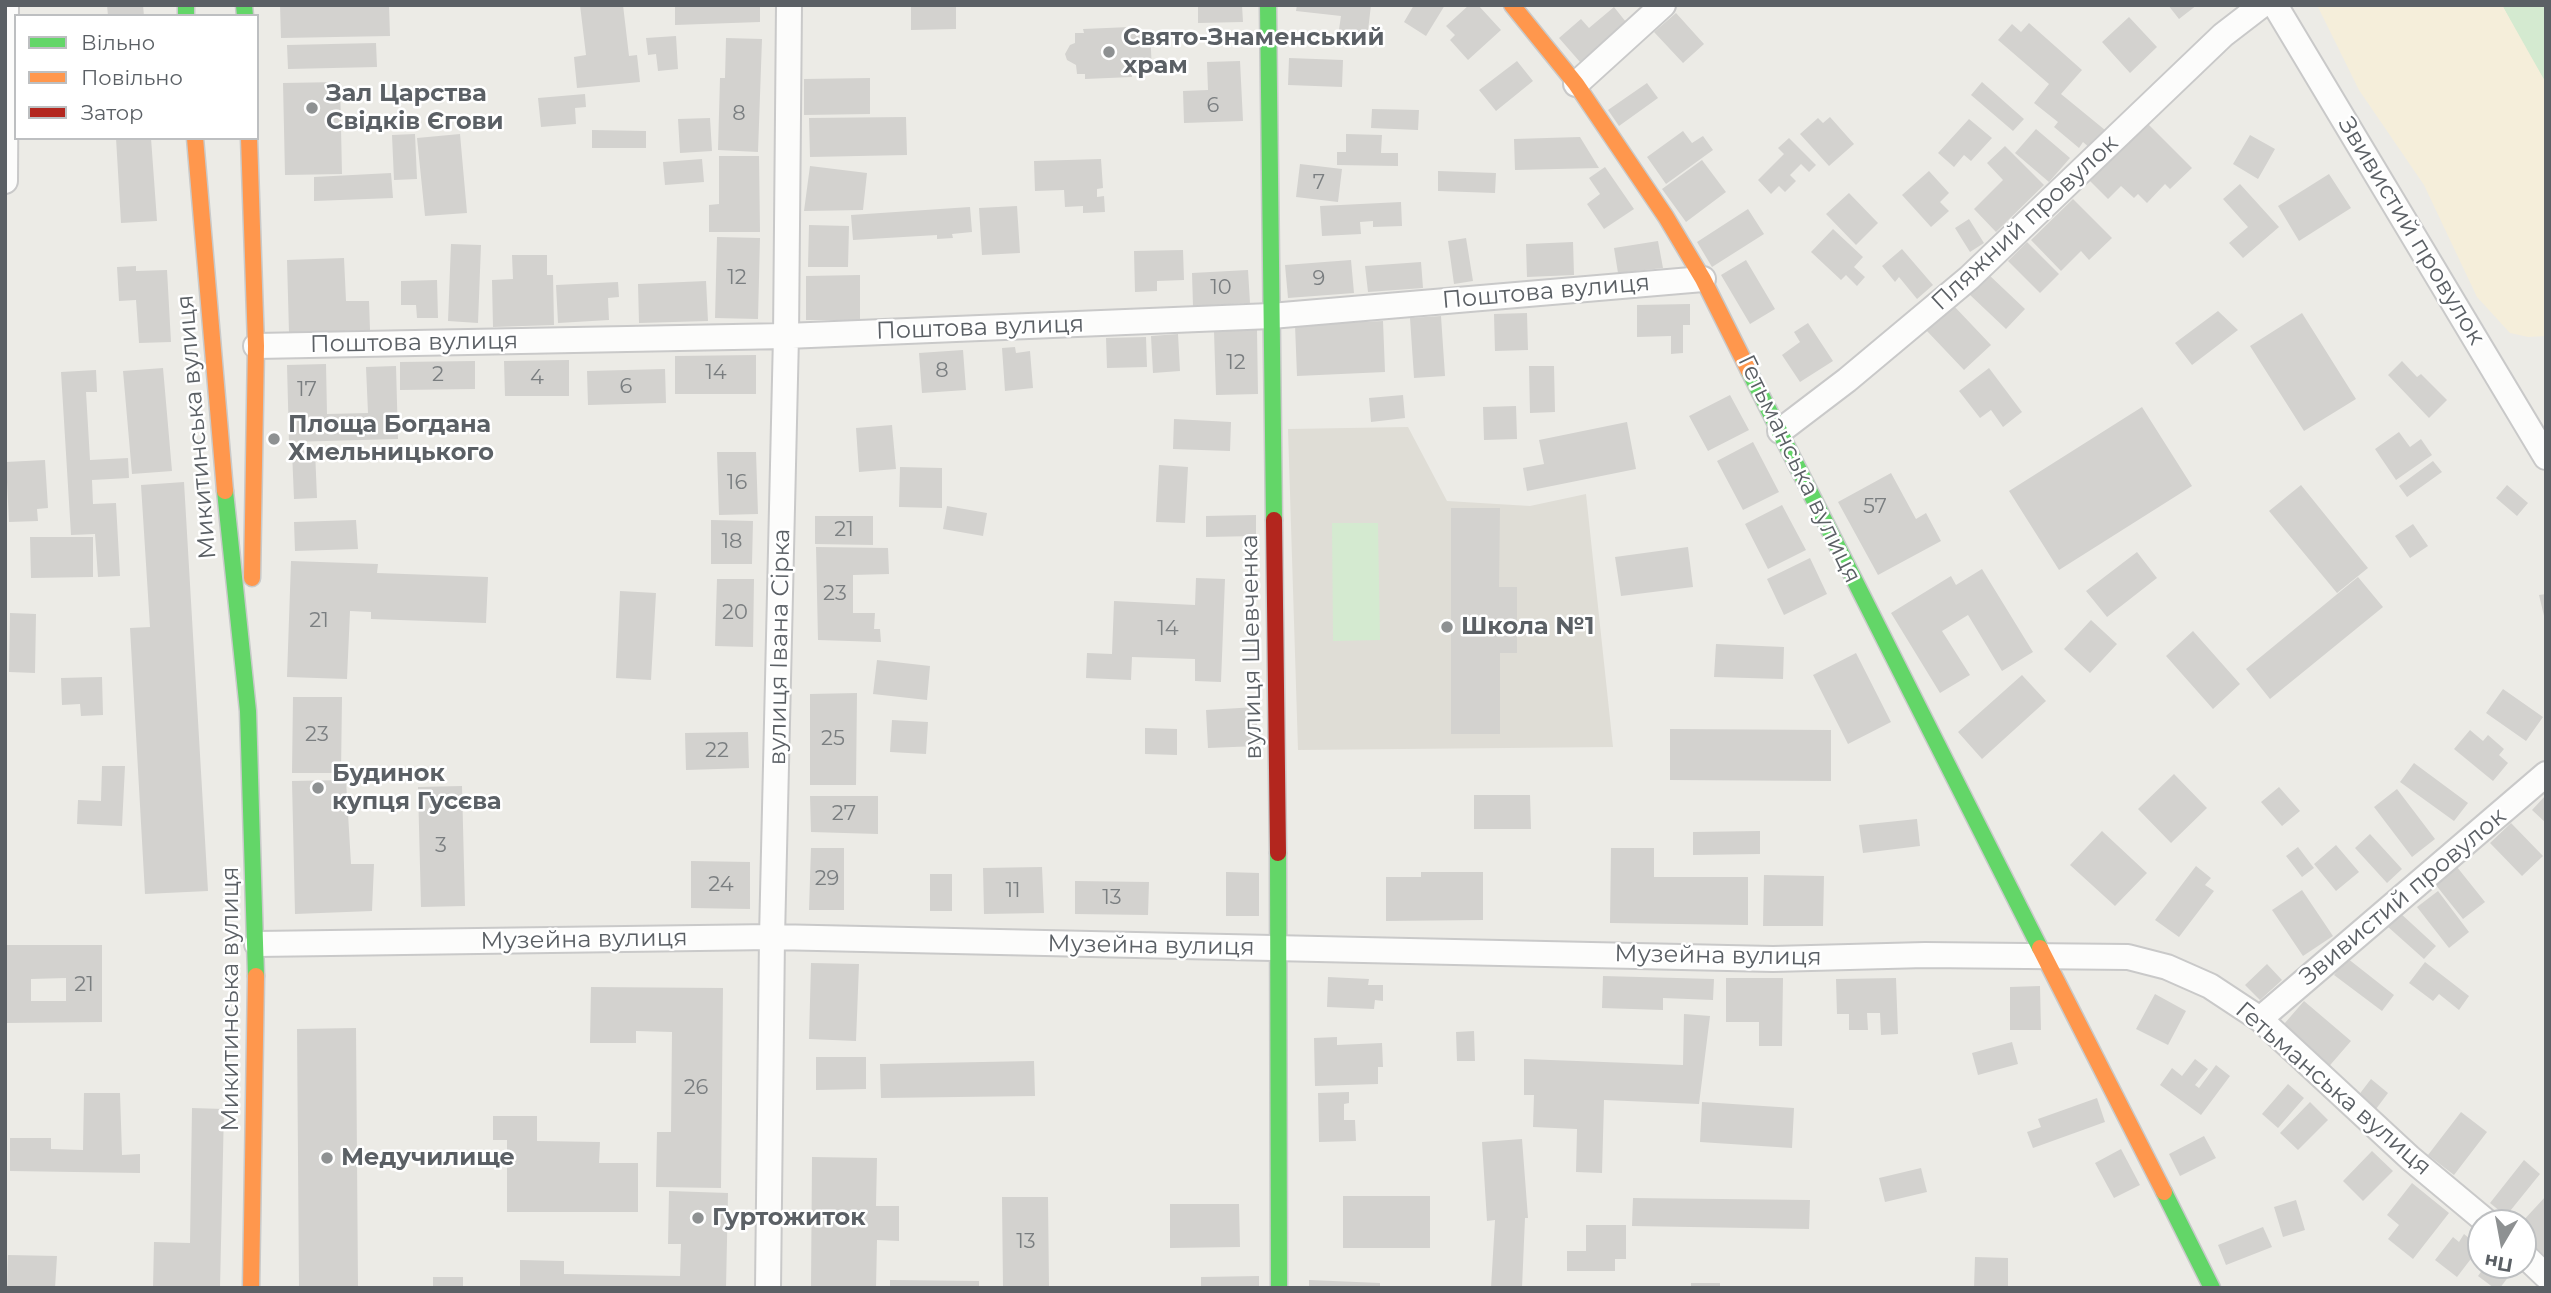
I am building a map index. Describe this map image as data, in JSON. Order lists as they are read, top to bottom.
{
  "streets": {
    "street": [
      "Пляжний провулок",
      "Звивистий провулок",
      "Поштова вулиця",
      "Микитинська вулиця",
      "Гетьманська вулиця",
      "вулиця Івана Сірка",
      "вулиця Шевченка",
      "Музейна вулиця"
    ]
  },
  "crossings": [
    ["Пляжний провулок", "Гетьманська вулиця"],
    ["Звивистий провулок", "Гетьманська вулиця"],
    ["Поштова вулиця", "Микитинська вулиця"],
    ["Поштова вулиця", "Гетьманська вулиця"],
    ["Поштова вулиця", "вулиця Івана Сірка"],
    ["Поштова вулиця", "вулиця Шевченка"],
    ["Микитинська вулиця", "Музейна вулиця"],
    ["Гетьманська вулиця", "Музейна вулиця"],
    ["вулиця Івана Сірка", "Музейна вулиця"],
    ["вулиця Шевченка", "Музейна вулиця"]
  ],
  "places": [
    "Свято-Знаменський храм",
    "Зал Царства Свідків Єгови",
    "Площа Богдана Хмельницького",
    "Школа №1",
    "Будинок купця Гусєва",
    "Медучилище",
    "Гуртожиток"
  ],
  "house_numbers": [
    "6",
    "8",
    "7",
    "12",
    "9",
    "10",
    "12",
    "8",
    "14",
    "2",
    "4",
    "6",
    "17",
    "16",
    "57",
    "21",
    "18",
    "23",
    "20",
    "21",
    "14",
    "23",
    "25",
    "22",
    "27",
    "3",
    "29",
    "24",
    "11",
    "13",
    "21",
    "26",
    "13"
  ],
  "legend": ["Вільно", "Повільно", "Затор"],
  "north": "bottom"
}
